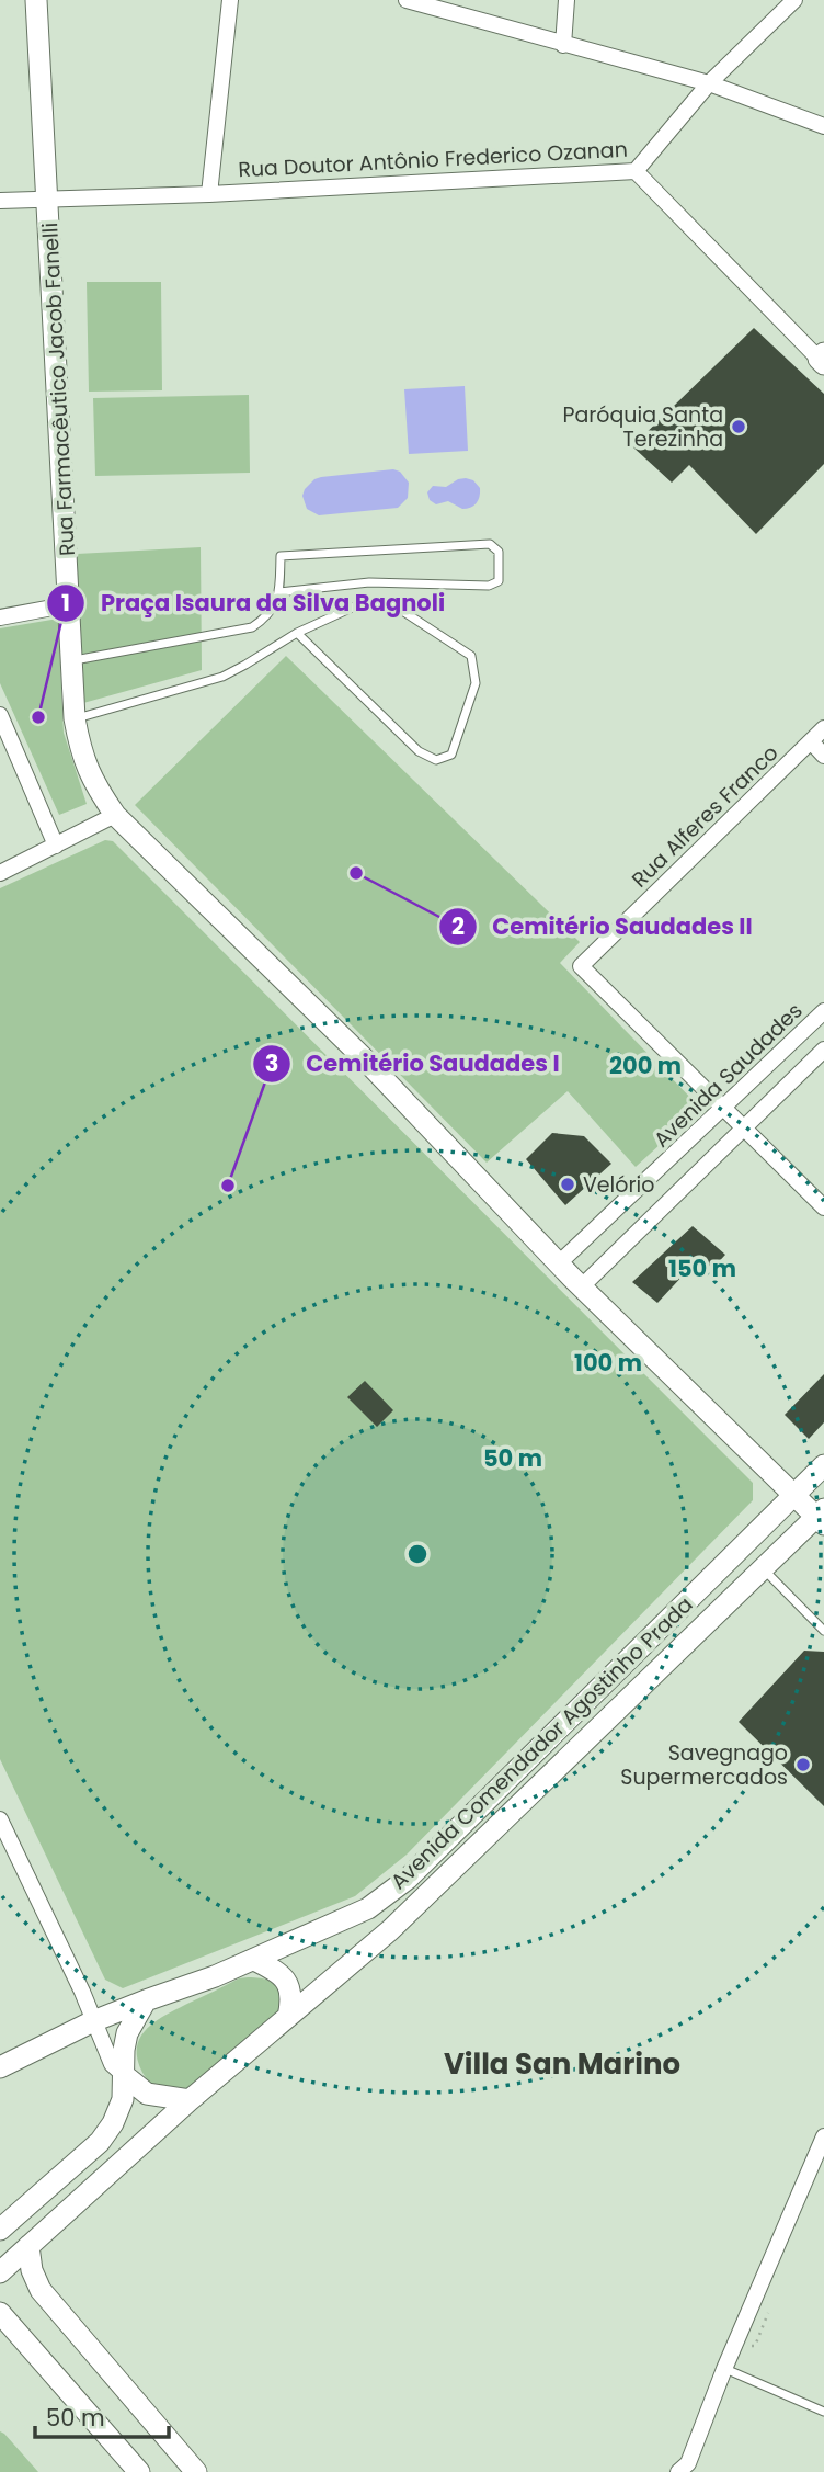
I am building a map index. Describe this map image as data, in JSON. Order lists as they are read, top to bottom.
{
  "streets": {
    "main road": ["Rua Farmacêutico Jacob Fanelli", "Avenida Comendador Agostinho Prada"],
    "street": ["Rua Doutor Antônio Frederico Ozanan", "Rua Alferes Franco", "Avenida Saudades"]
  },
  "crossings": [
    ["Rua Doutor Antônio Frederico Ozanan", "Rua Farmacêutico Jacob Fanelli"],
    ["Rua Farmacêutico Jacob Fanelli", "Avenida Saudades"],
    ["Rua Farmacêutico Jacob Fanelli", "Avenida Comendador Agostinho Prada"],
    ["Rua Alferes Franco", "Avenida Saudades"]
  ],
  "districts": ["Villa San Marino"],
  "places": [
    "Paróquia Santa Terezinha",
    "Praça Isaura da Silva Bagnoli",
    "Cemitério Saudades II",
    "Velório",
    "Cemitério Saudades I",
    "Savegnago Supermercados"
  ],
  "scale_bar": "50 m",
  "rings": [
    "200 m",
    "150 m",
    "100 m",
    "50 m"
  ]
}
